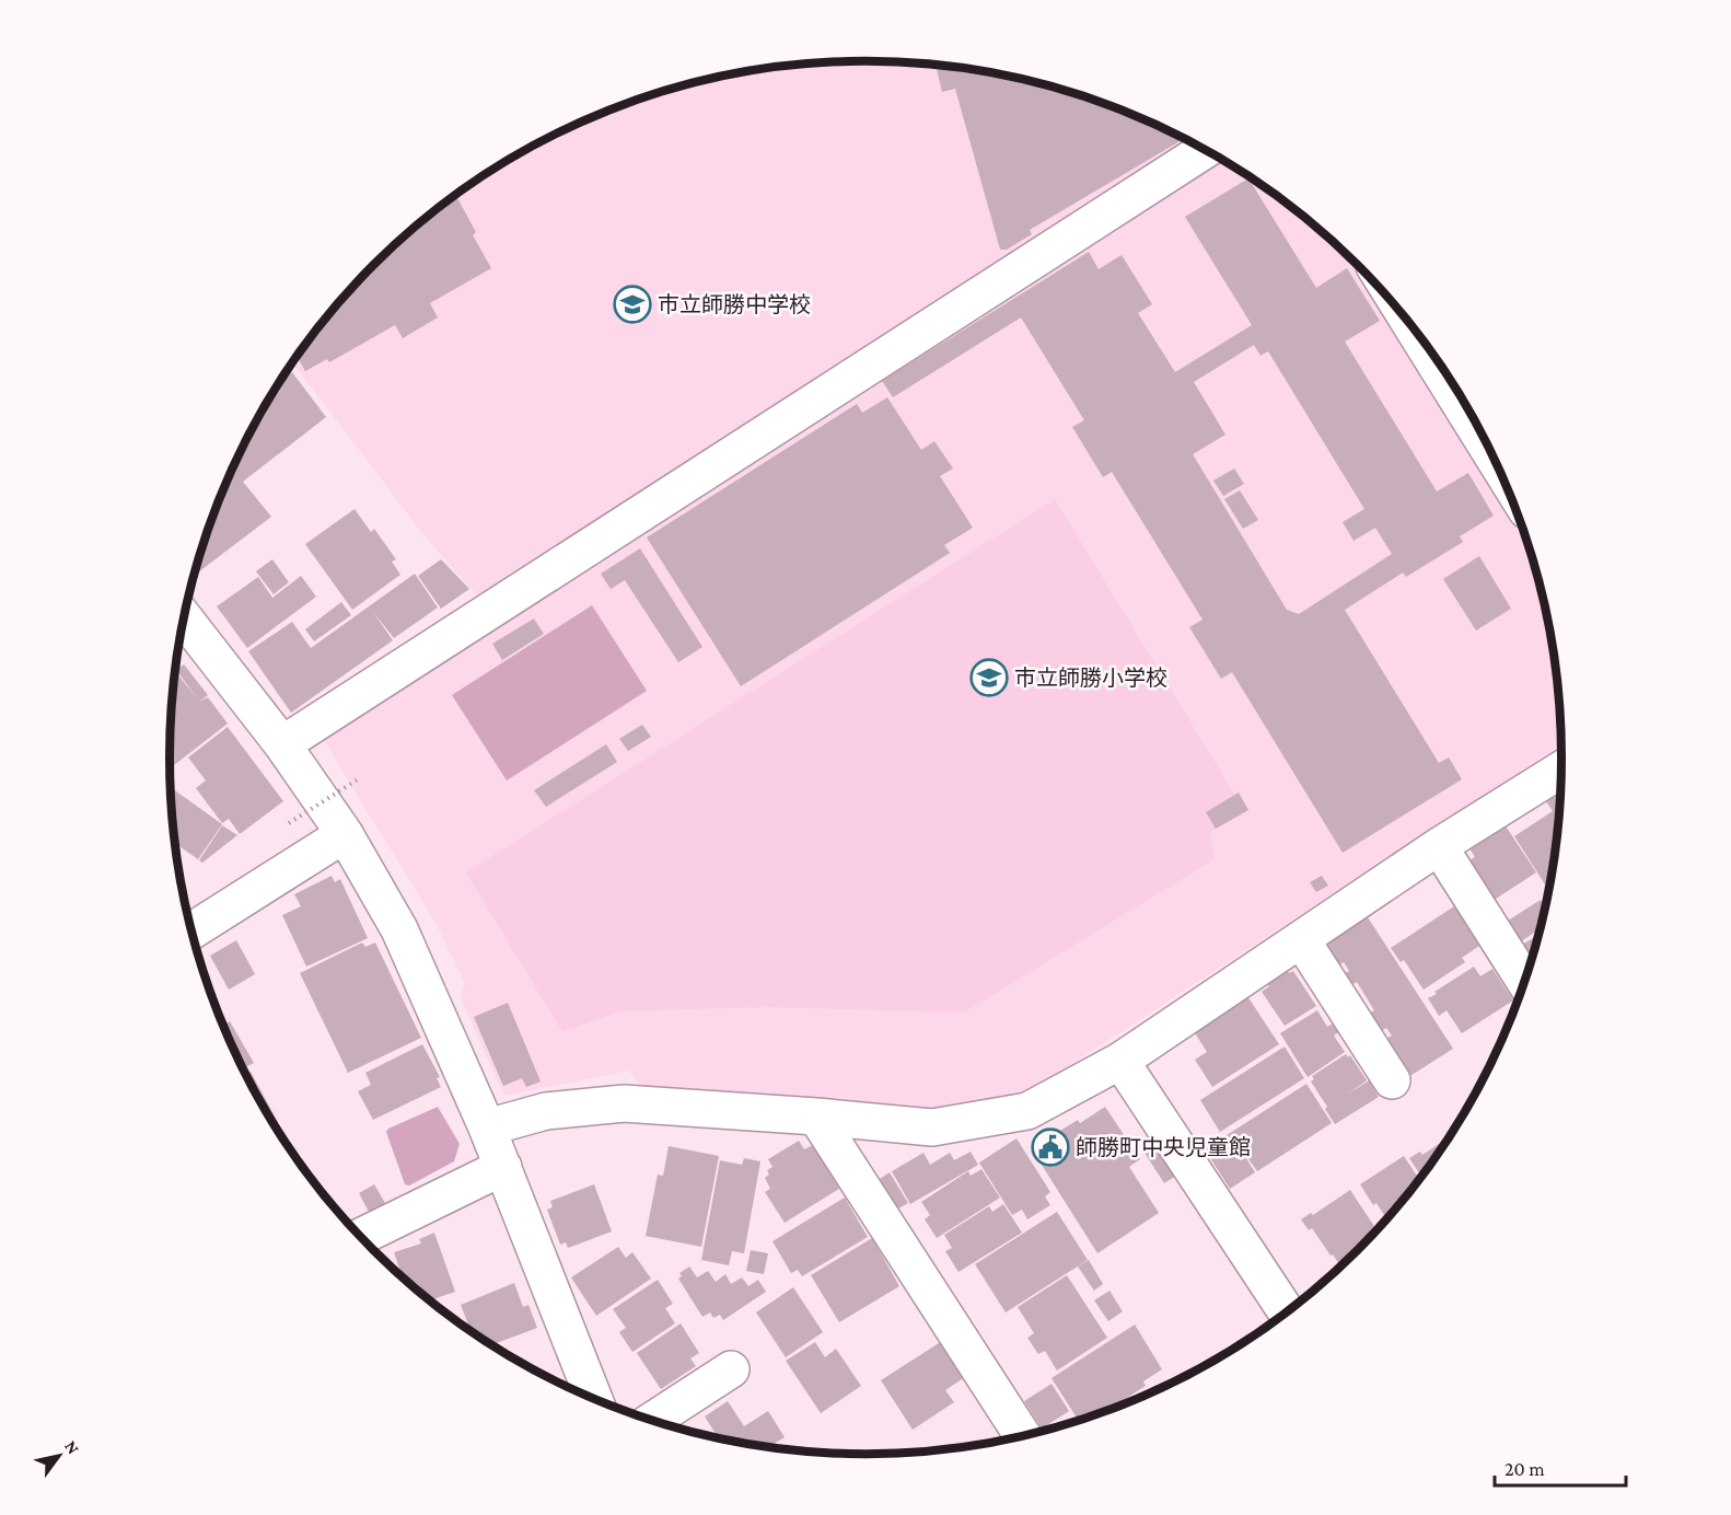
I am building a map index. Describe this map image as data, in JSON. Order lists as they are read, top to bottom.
{
  "places": {
    "school or university": ["市立師勝中学校", "市立師勝小学校"],
    "public building": ["師勝町中央児童館"]
  },
  "scale_bar": "20 m",
  "north": "top right"
}
